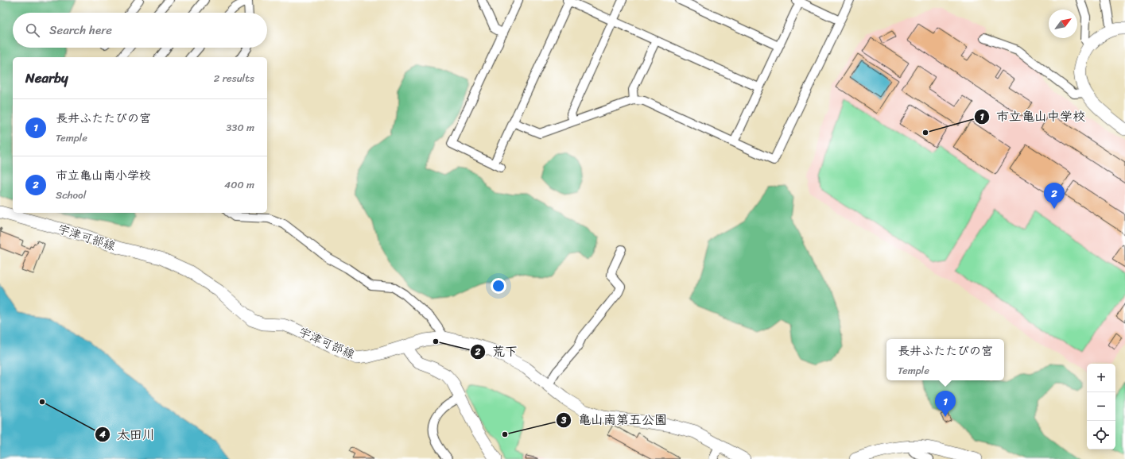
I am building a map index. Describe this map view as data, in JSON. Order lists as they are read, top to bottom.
{
  "streets": {
    "main road": ["宇津可部線"]
  },
  "places": [
    "市立亀山中学校",
    "荒下",
    "太田川",
    "亀山南第五公園"
  ],
  "north": "top right",
  "page": {
    "search": "Search here",
    "heading": ["Nearby", "2 results"],
    "list": [
      {
        "mark": "1",
        "name": "長井ふたたびの宮",
        "note": "Temple",
        "value": "330 m"
      },
      {
        "mark": "2",
        "name": "市立亀山南小学校",
        "note": "School",
        "value": "400 m"
      }
    ],
    "pins": ["2", "1"],
    "popup": ["長井ふたたびの宮", "Temple"],
    "map_buttons": ["+", "−"]
  }
}
